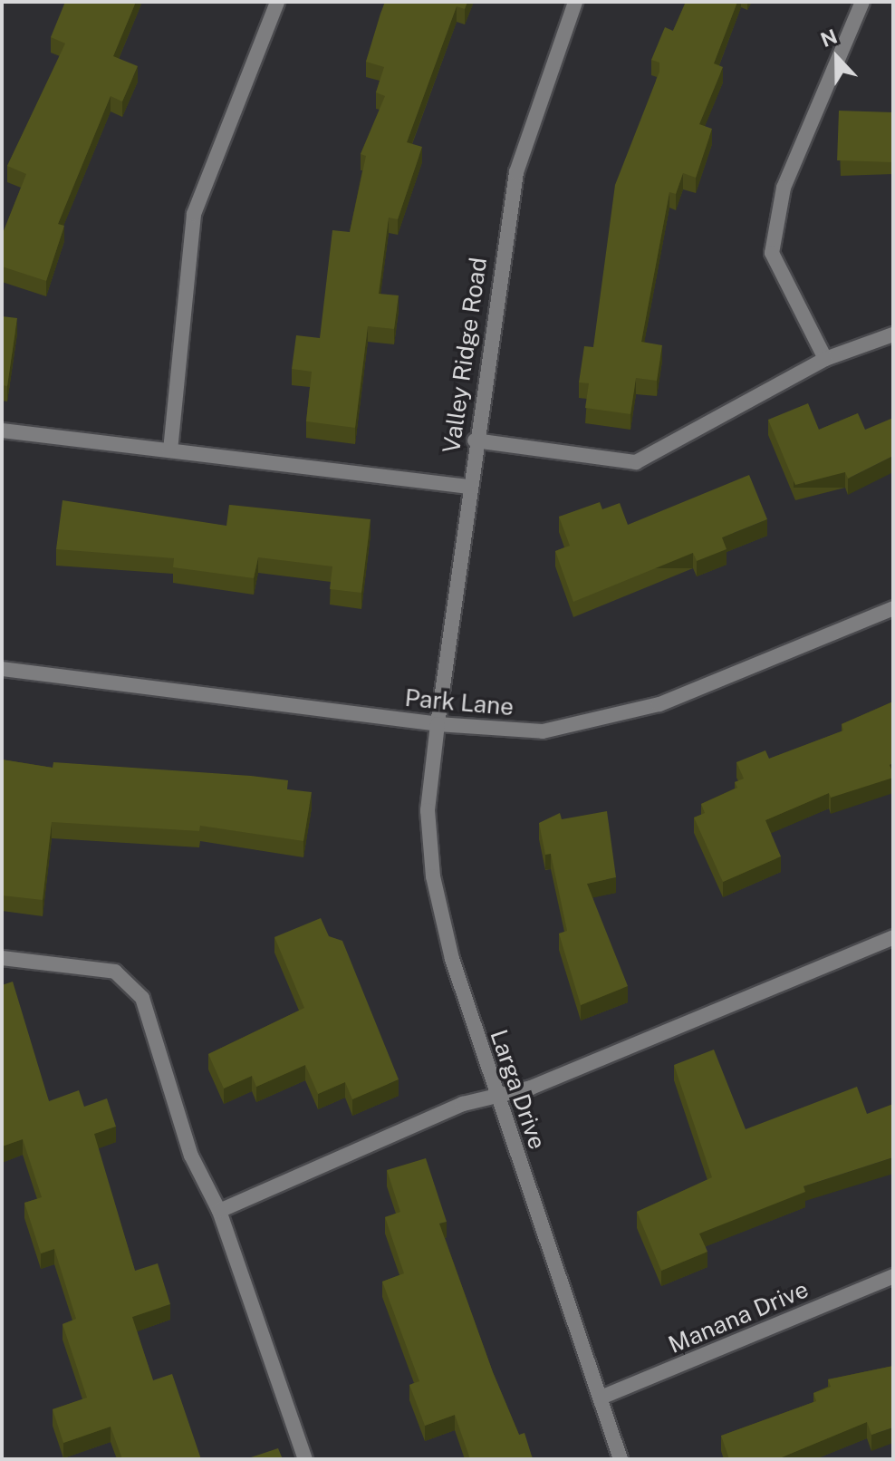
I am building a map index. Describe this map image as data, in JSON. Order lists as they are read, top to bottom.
{
  "streets": {
    "street": [
      "Valley Ridge Road",
      "Park Lane",
      "Larga Drive",
      "Manana Drive"
    ]
  },
  "crossings": [
    ["Valley Ridge Road", "Park Lane"],
    ["Valley Ridge Road", "Larga Drive"],
    ["Park Lane", "Larga Drive"],
    ["Larga Drive", "Manana Drive"]
  ],
  "north": "top"
}
